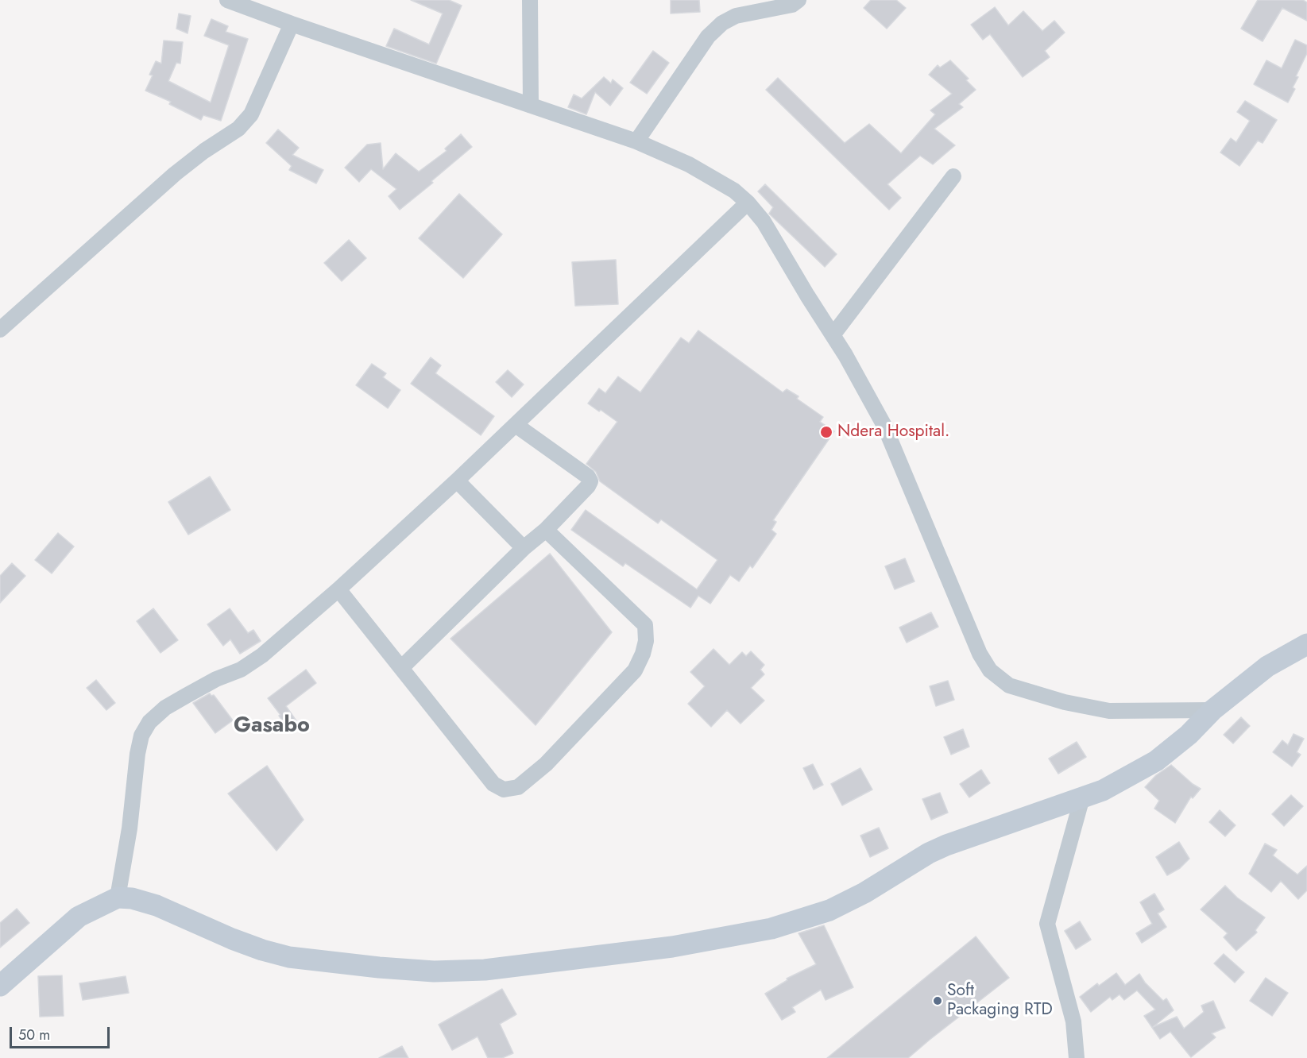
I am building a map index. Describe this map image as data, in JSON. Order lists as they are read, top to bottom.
{
  "districts": ["Gasabo"],
  "places": ["Ndera Hospital.", "Soft Packaging RTD"],
  "scale_bar": "50 m"
}
